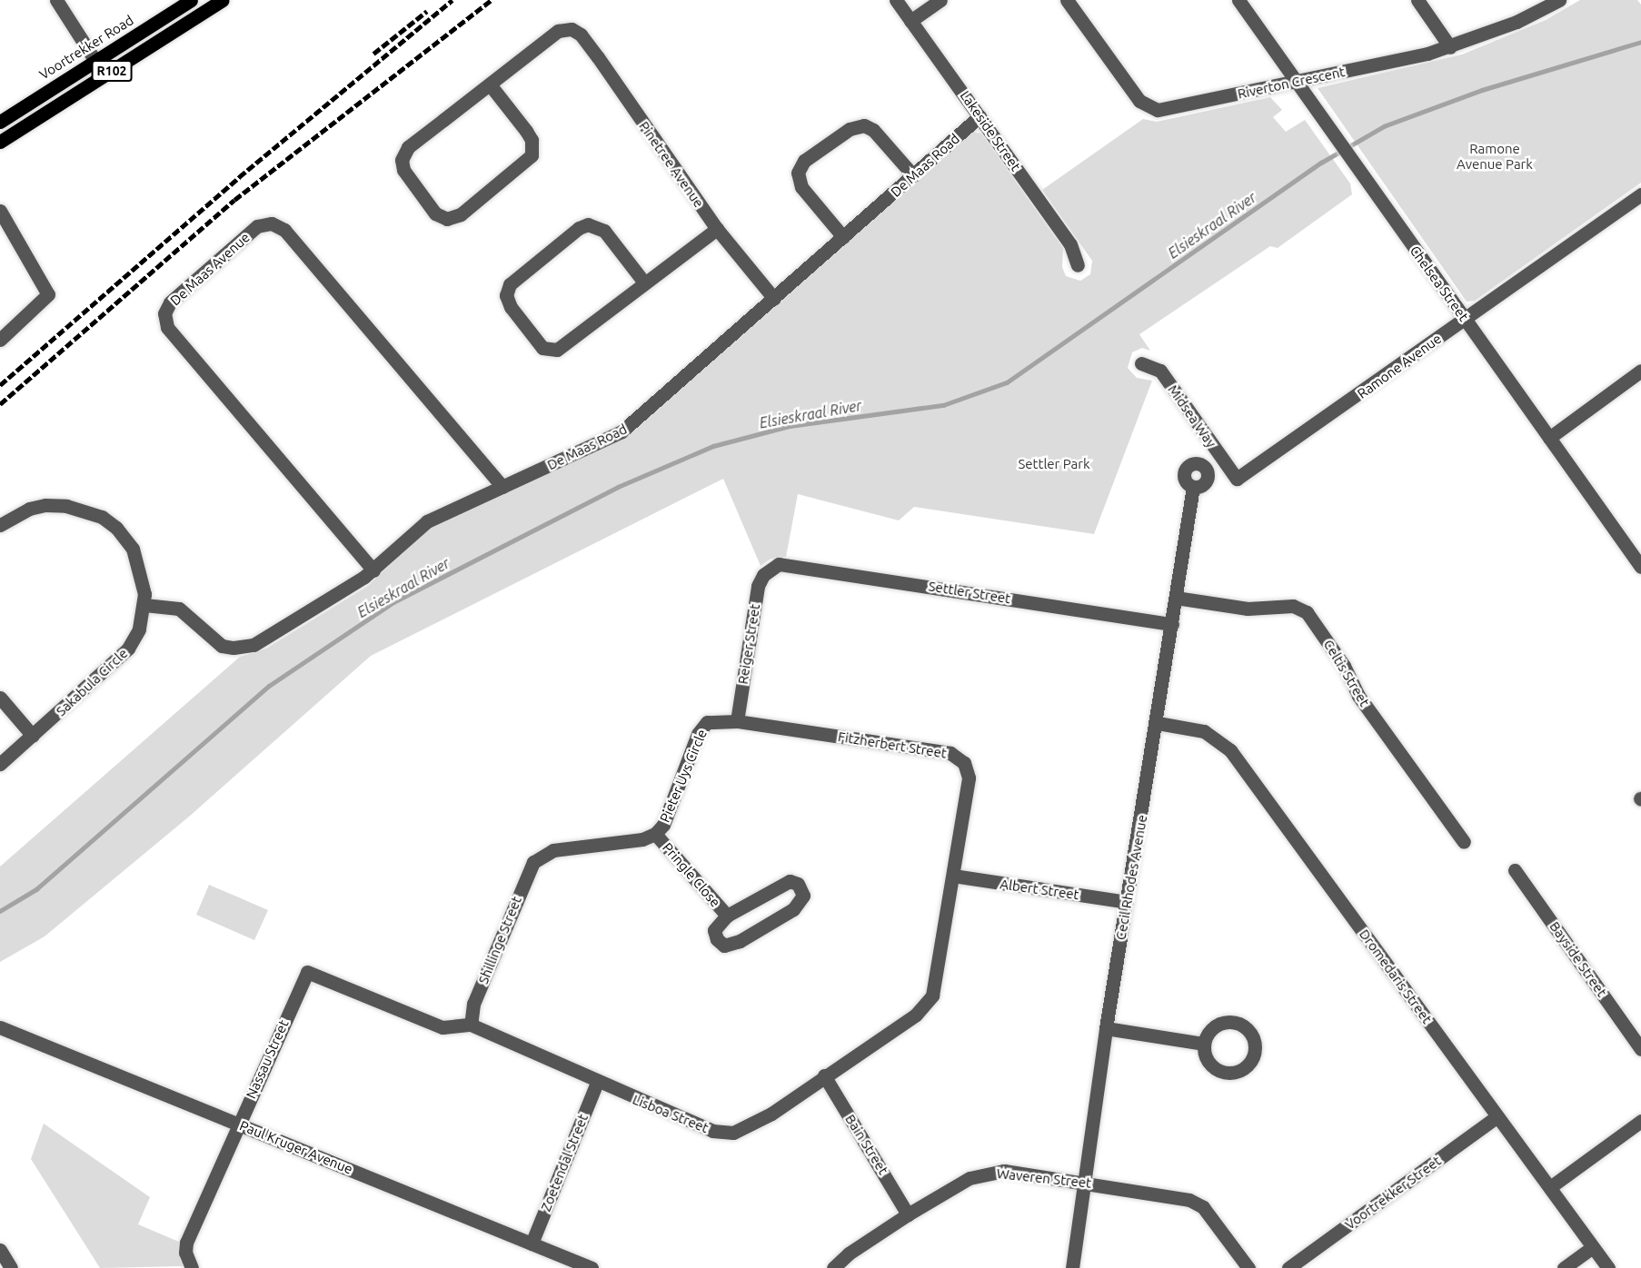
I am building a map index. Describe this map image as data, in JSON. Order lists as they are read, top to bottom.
{
  "streets": {
    "main road": ["Voortrekker Road", "R102"],
    "street": [
      "Riverton Crescent",
      "Lakeside Street",
      "Pinetree Avenue",
      "De Maas Road",
      "De Maas Avenue",
      "Chelsea Street",
      "Ramone Avenue",
      "Midsea Way",
      "Settler Street",
      "Reiger Street",
      "Celtis Street",
      "Sakabula Circle",
      "Fitzherbert Street",
      "Pieter Uys Circle",
      "Pringle Close",
      "Cecil Rhodes Avenue",
      "Albert Street",
      "Shillinge Street",
      "Bayside Street",
      "Dromedaris Street",
      "Nassau Street",
      "Lisboa Street",
      "Bain Street",
      "Paul Kruger Avenue",
      "Zoetendal Street",
      "Waveren Street",
      "Voortrekker Street"
    ]
  },
  "crossings": [
    ["Riverton Crescent", "Chelsea Street"],
    ["Lakeside Street", "De Maas Road"],
    ["Pinetree Avenue", "De Maas Road"],
    ["De Maas Road", "De Maas Avenue"],
    ["De Maas Road", "Sakabula Circle"],
    ["Chelsea Street", "Ramone Avenue"],
    ["Ramone Avenue", "Midsea Way"],
    ["Settler Street", "Reiger Street"],
    ["Settler Street", "Cecil Rhodes Avenue"],
    ["Reiger Street", "Fitzherbert Street"],
    ["Reiger Street", "Pieter Uys Circle"],
    ["Celtis Street", "Cecil Rhodes Avenue"],
    ["Fitzherbert Street", "Pieter Uys Circle"],
    ["Fitzherbert Street", "Albert Street"],
    ["Fitzherbert Street", "Lisboa Street"],
    ["Pieter Uys Circle", "Pringle Close"],
    ["Pieter Uys Circle", "Shillinge Street"],
    ["Cecil Rhodes Avenue", "Albert Street"],
    ["Cecil Rhodes Avenue", "Dromedaris Street"],
    ["Cecil Rhodes Avenue", "Waveren Street"],
    ["Albert Street", "Lisboa Street"],
    ["Shillinge Street", "Nassau Street"],
    ["Shillinge Street", "Lisboa Street"],
    ["Dromedaris Street", "Voortrekker Street"],
    ["Nassau Street", "Lisboa Street"],
    ["Nassau Street", "Paul Kruger Avenue"],
    ["Lisboa Street", "Bain Street"],
    ["Lisboa Street", "Zoetendal Street"],
    ["Bain Street", "Waveren Street"],
    ["Paul Kruger Avenue", "Zoetendal Street"]
  ],
  "water": ["Elsieskraal River"],
  "parks": ["Ramone Avenue Park", "Settler Park"]
}
